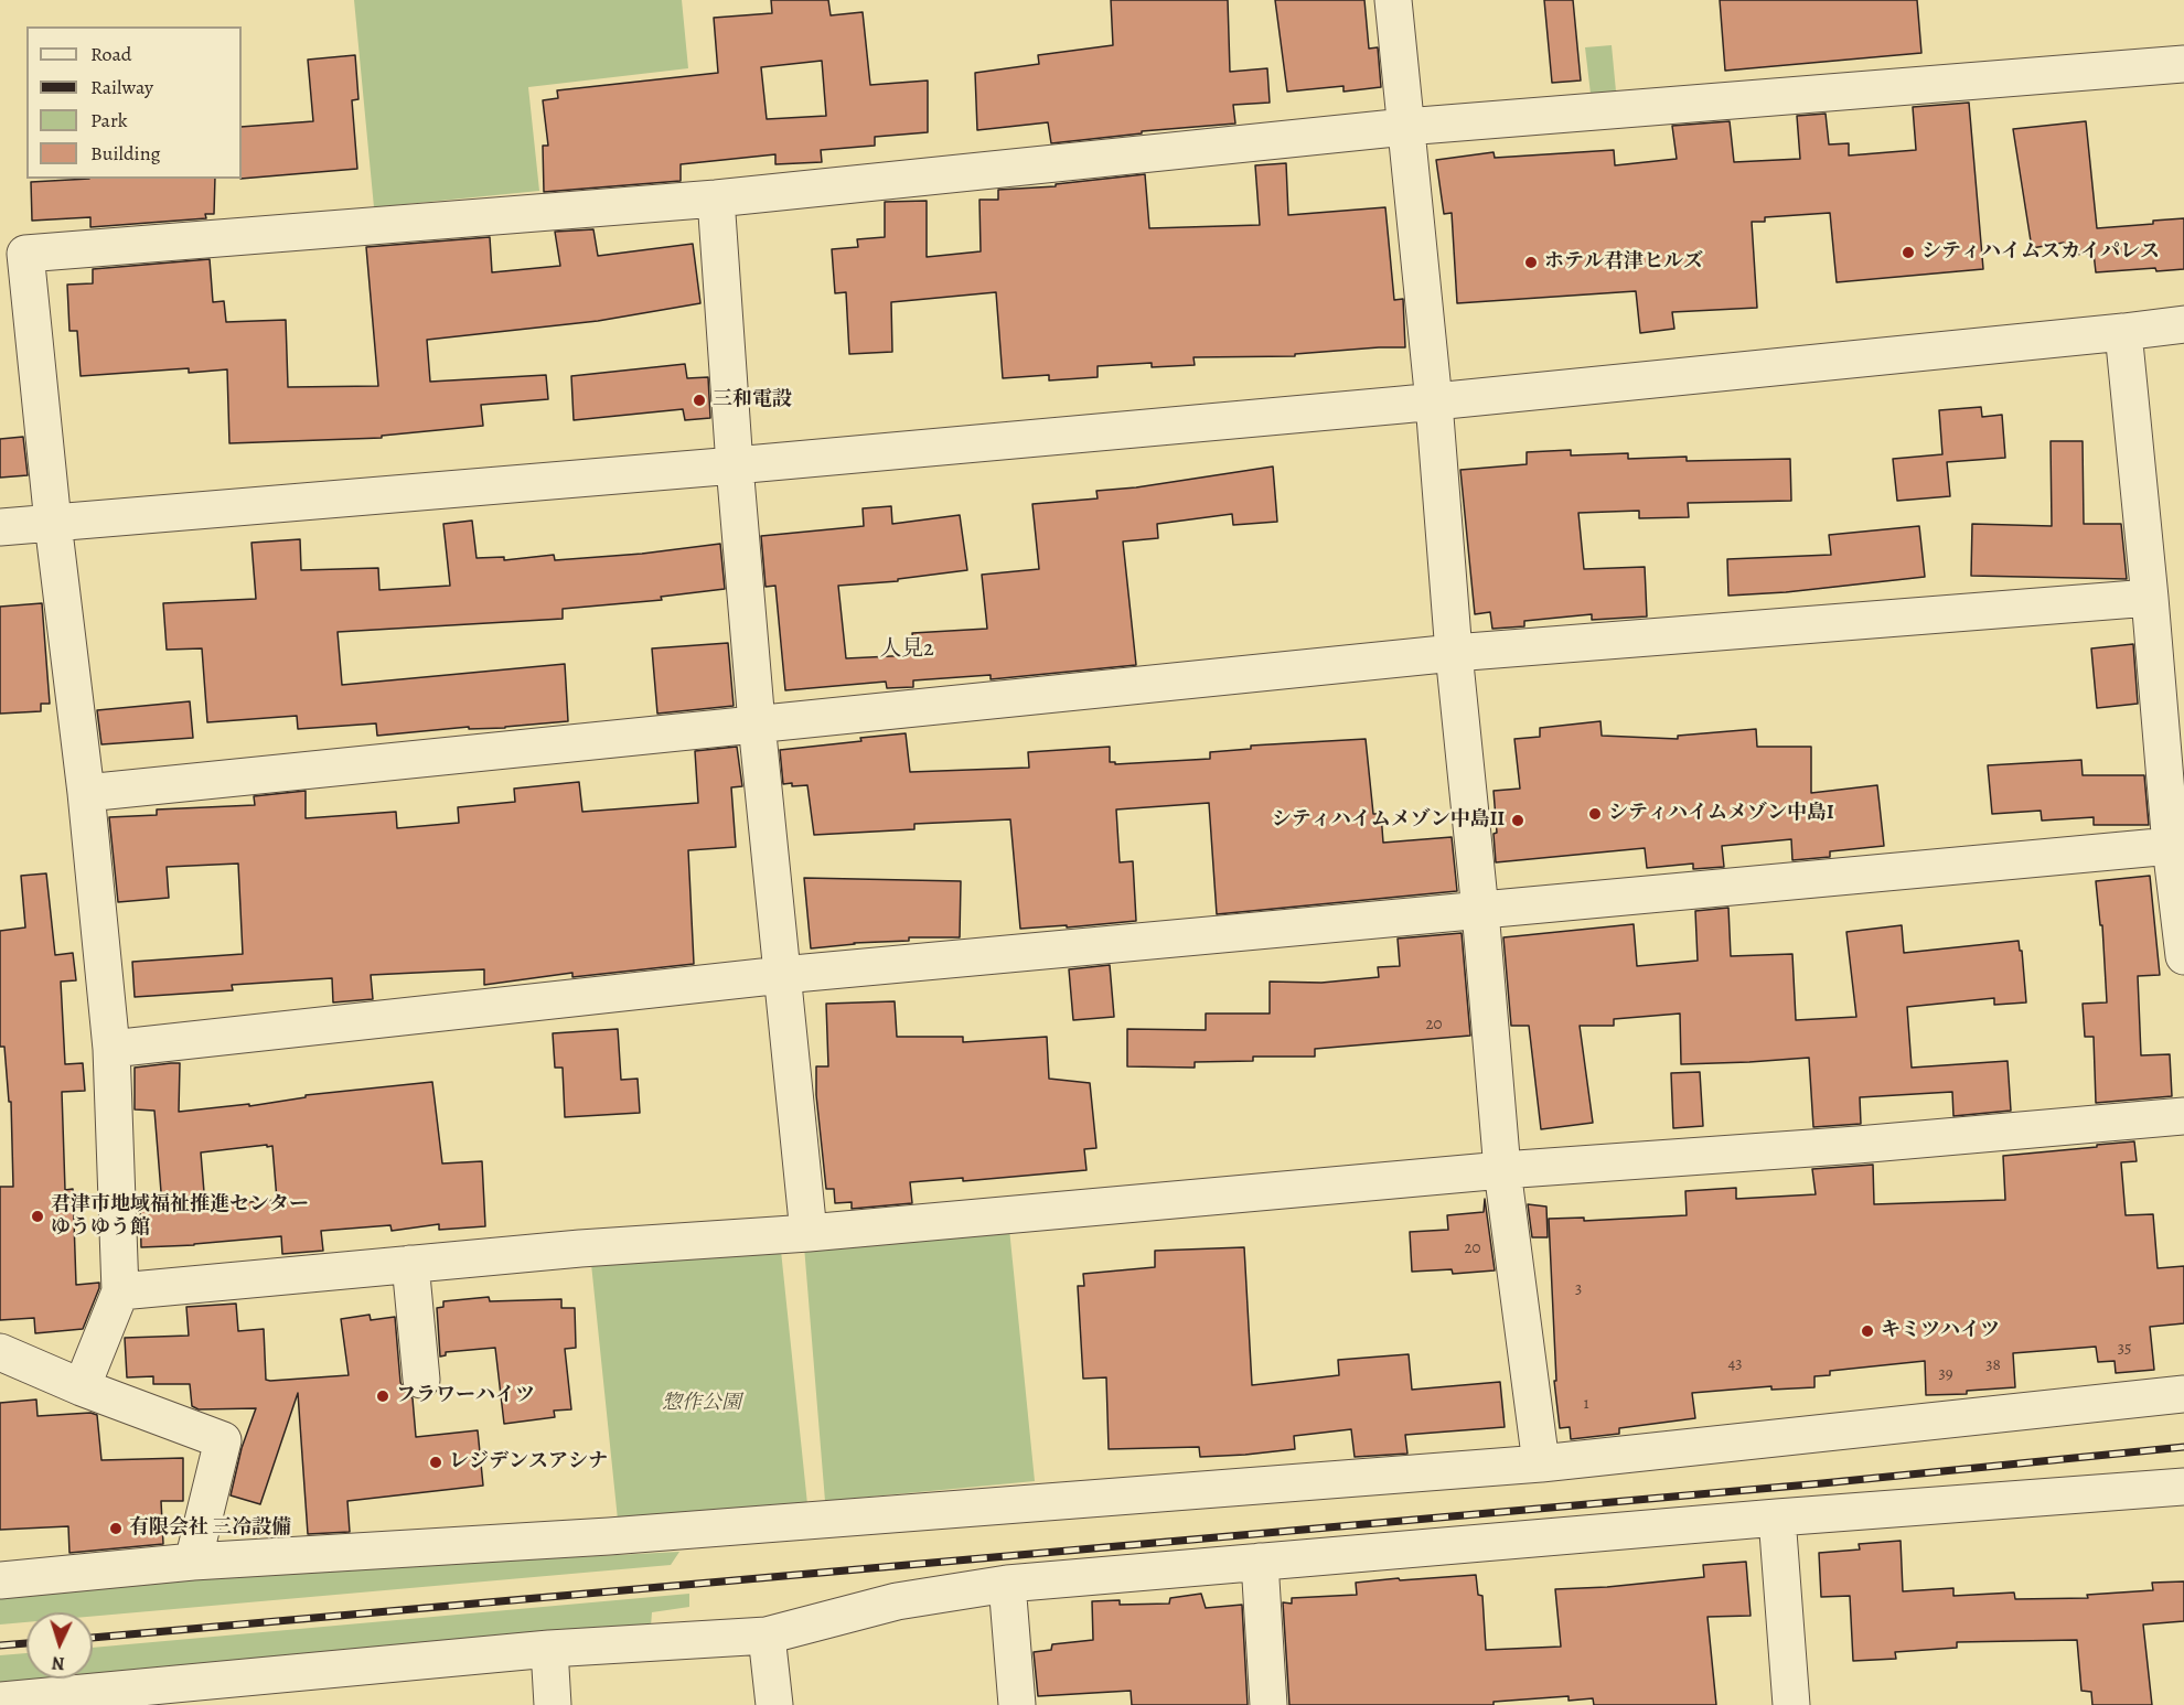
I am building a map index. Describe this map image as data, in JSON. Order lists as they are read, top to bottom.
{
  "districts": ["人見2"],
  "parks": ["惣作公園"],
  "places": [
    "シティハイムスカイパレス",
    "ホテル君津ヒルズ",
    "三和電設",
    "シティハイムメゾン中島I",
    "シティハイムメゾン中島II",
    "君津市地域福祉推進センター ゆうゆう館",
    "キミツハイツ",
    "フラワーハイツ",
    "レジデンスアシナ",
    "有限会社 三冷設備"
  ],
  "house_numbers": [
    "20",
    "20",
    "3",
    "35",
    "43",
    "38",
    "39",
    "1"
  ],
  "legend": [
    "Road",
    "Railway",
    "Park",
    "Building"
  ],
  "north": "bottom"
}
